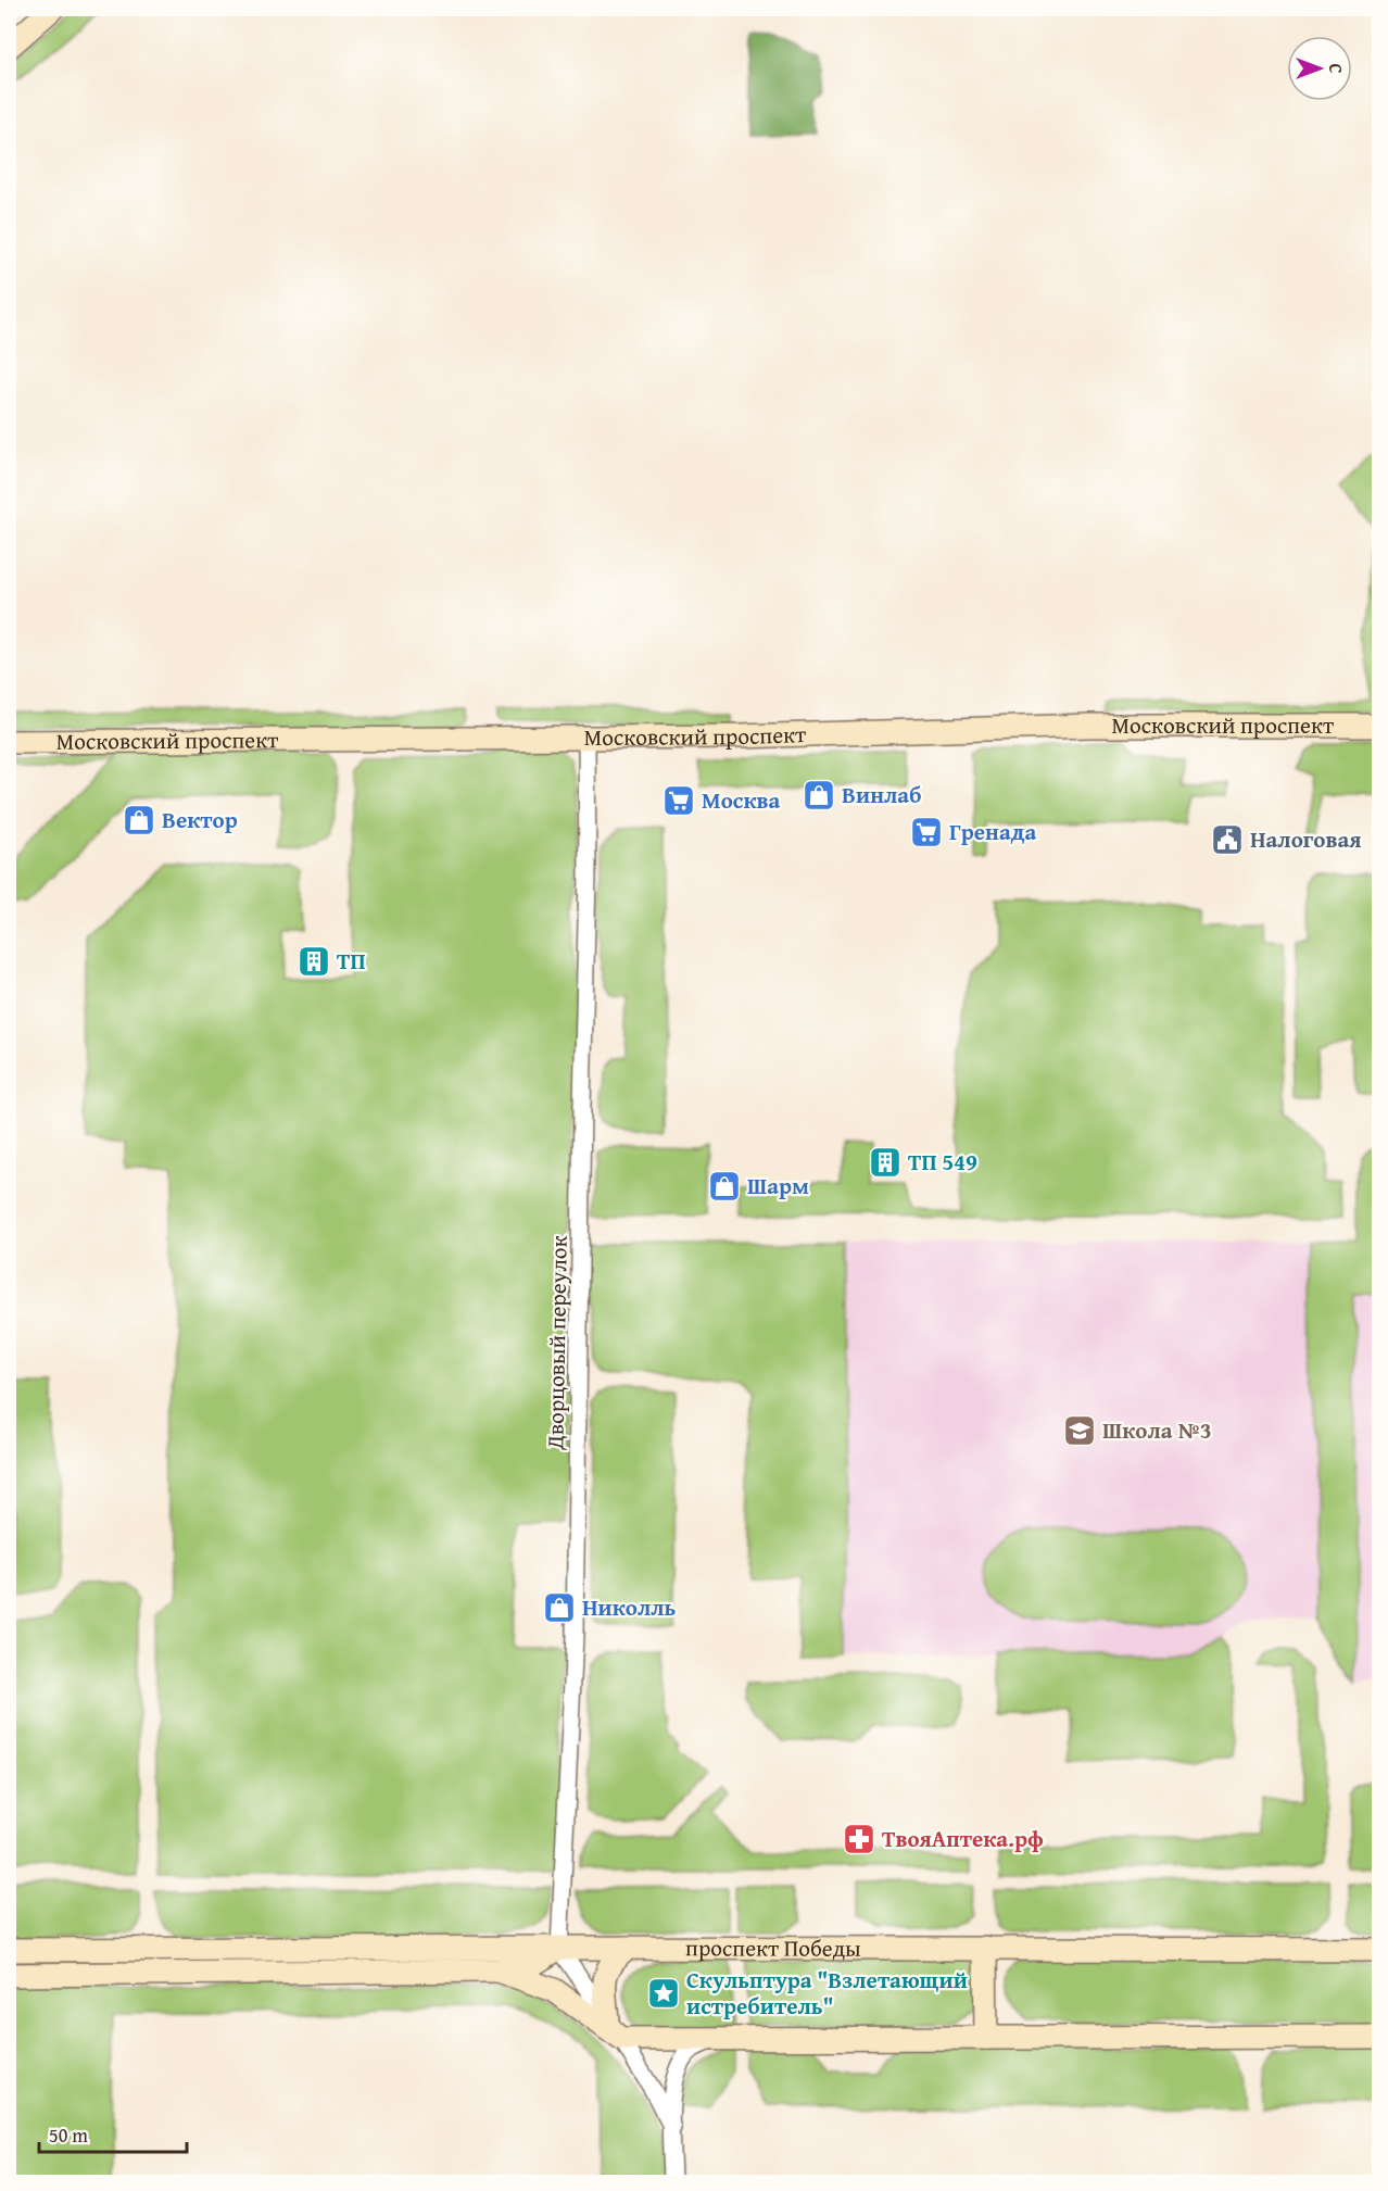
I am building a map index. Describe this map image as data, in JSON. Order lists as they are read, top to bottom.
{
  "streets": {
    "main road": ["Московский проспект", "проспект Победы"],
    "street": ["Дворцовый переулок"]
  },
  "crossings": [
    ["Московский проспект", "Дворцовый переулок"],
    ["Дворцовый переулок", "проспект Победы"]
  ],
  "places": {
    "shop": [
      "Винлаб",
      "Вектор",
      "Шарм",
      "Николль"
    ],
    "supermarket": ["Москва", "Гренада"],
    "public building": ["Налоговая"],
    "building": ["ТП", "ТП 549"],
    "school or university": ["Школа №3"],
    "pharmacy": ["ТвояАптека.рф"],
    "place": ["Скульптура \"Взлетающий истребитель\""]
  },
  "scale_bar": "50 m",
  "north": "right"
}
